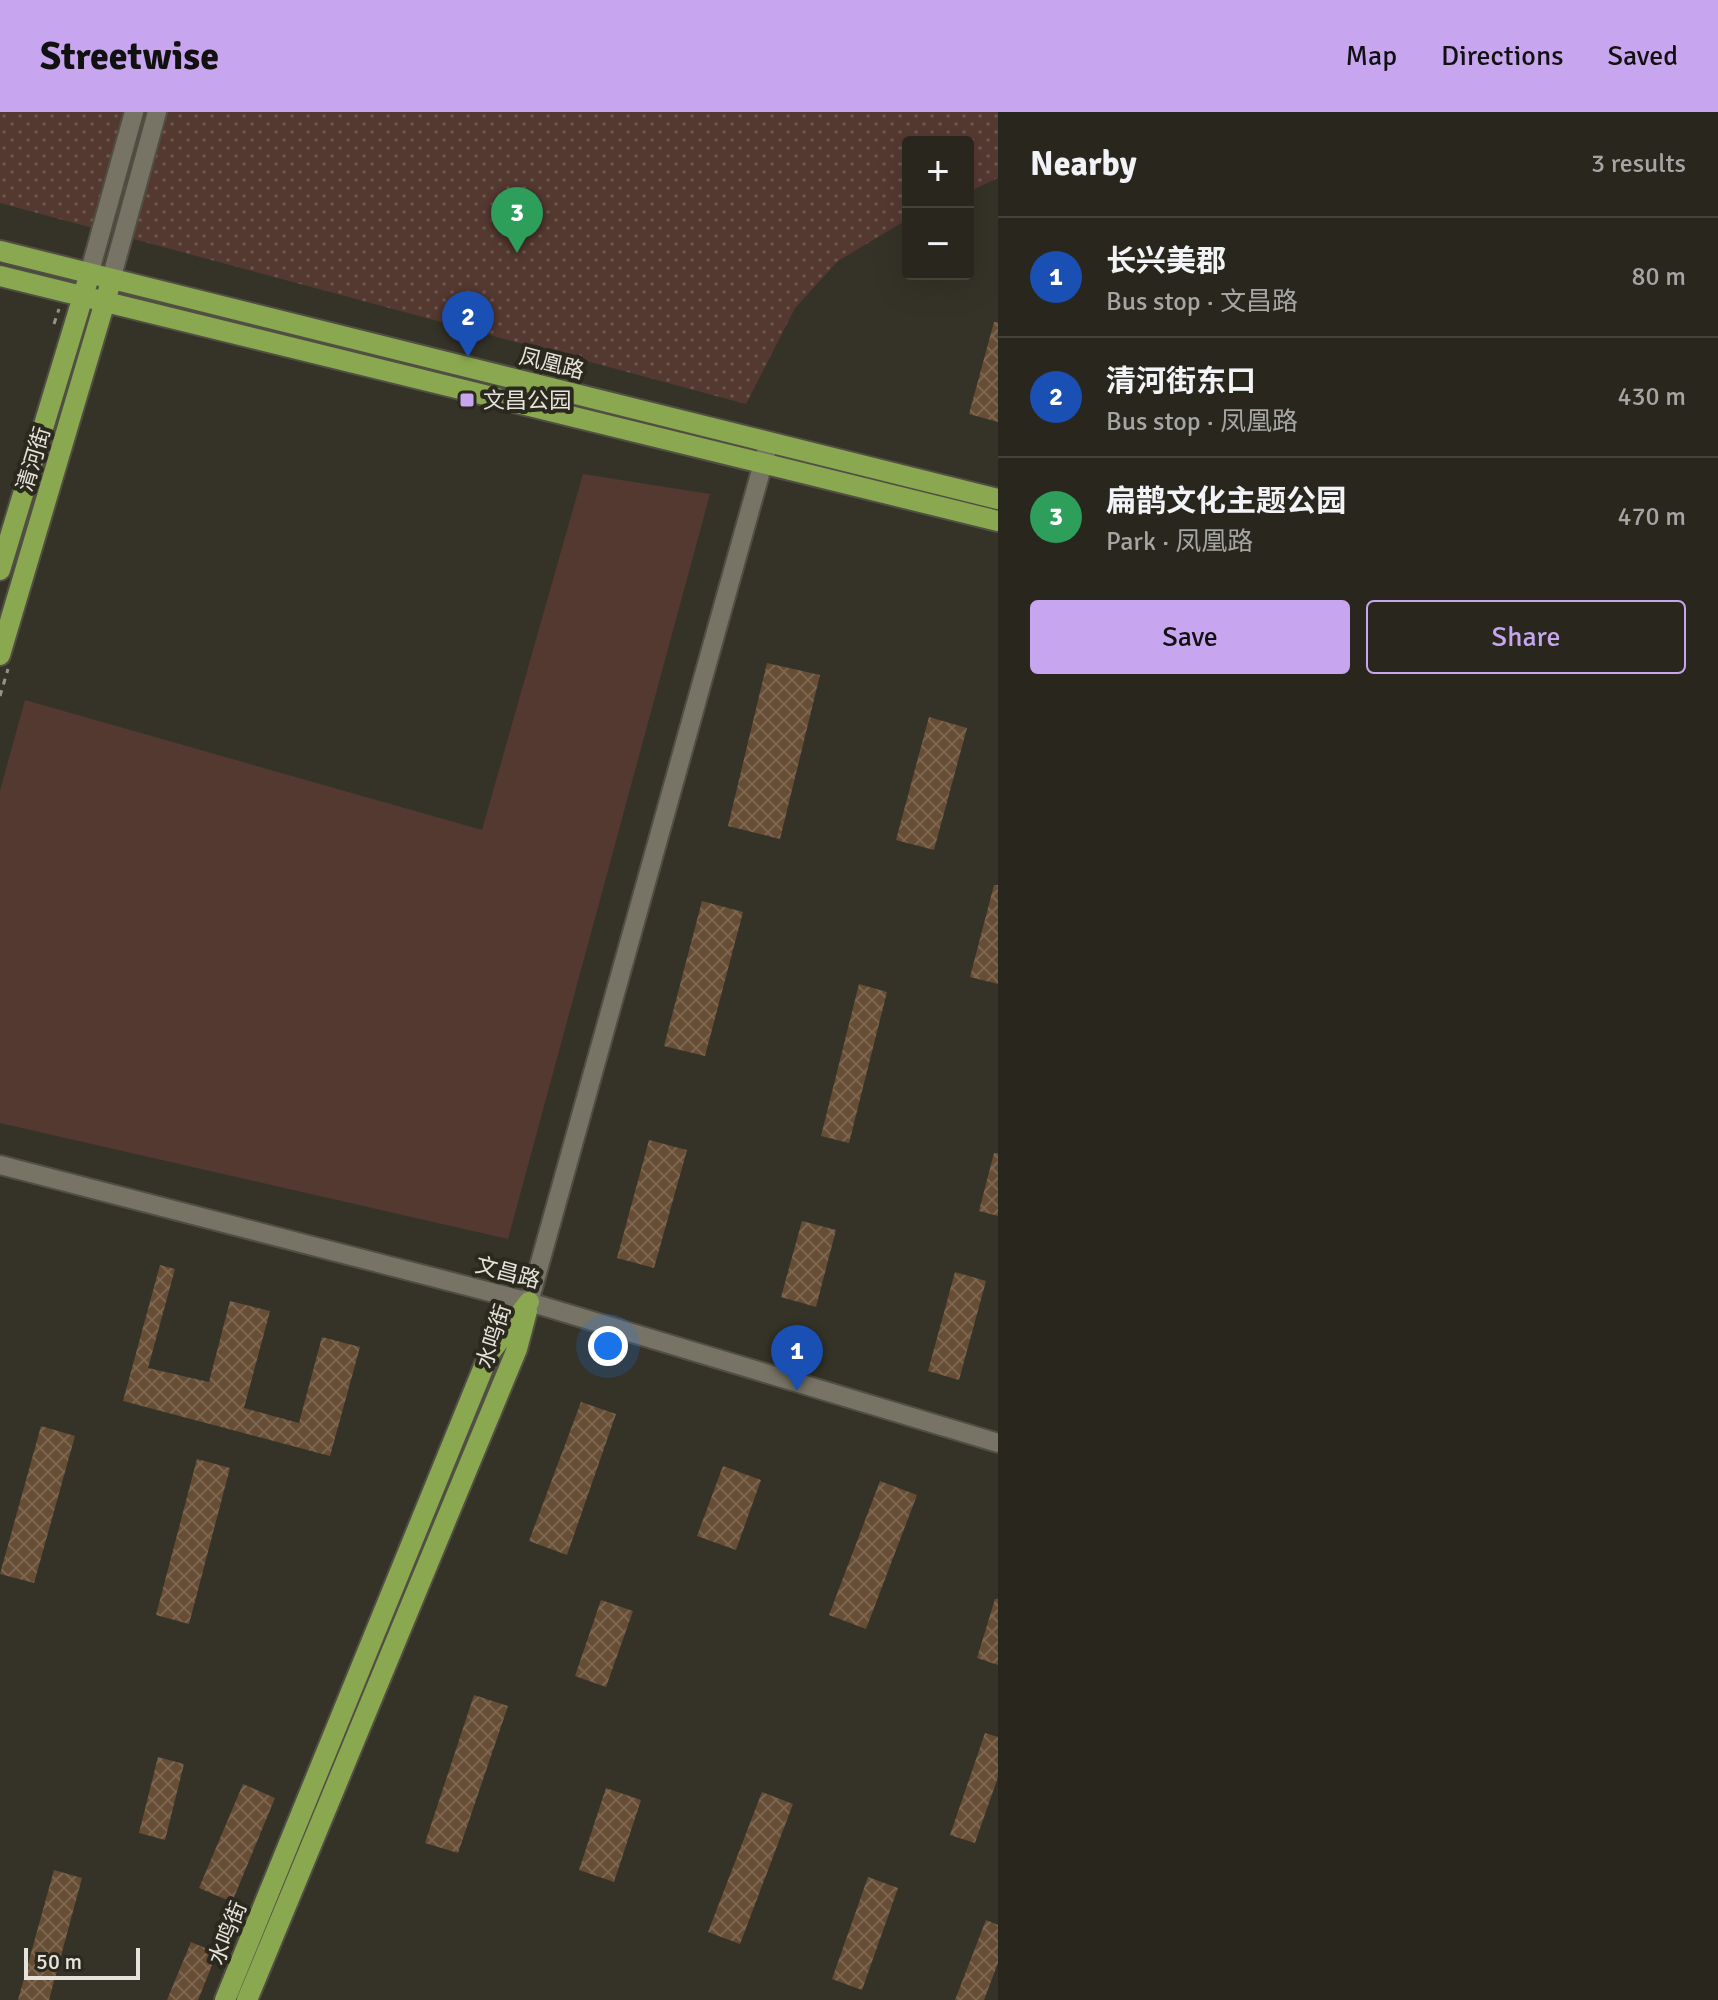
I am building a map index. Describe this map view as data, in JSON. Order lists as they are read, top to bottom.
{
  "streets": {
    "main road": ["凤凰路", "清河街", "水鸣街"],
    "street": ["文昌路"]
  },
  "crossings": [
    ["凤凰路", "清河街"],
    ["文昌路", "水鸣街"]
  ],
  "places": {
    "transit": ["文昌公园"]
  },
  "scale_bar": "50 m",
  "page": {
    "header": "Streetwise",
    "nav": ["Map", "Directions", "Saved"],
    "heading": ["Nearby", "3 results"],
    "map_buttons": ["+", "−"],
    "pins": ["3", "2", "1"],
    "list": [
      {
        "mark": "1",
        "name": "长兴美郡",
        "note": "Bus stop · 文昌路",
        "value": "80 m"
      },
      {
        "mark": "2",
        "name": "清河街东口",
        "note": "Bus stop · 凤凰路",
        "value": "430 m"
      },
      {
        "mark": "3",
        "name": "扁鹊文化主题公园",
        "note": "Park · 凤凰路",
        "value": "470 m"
      }
    ],
    "buttons": ["Save", "Share"],
    "scale": "50 m"
  }
}
